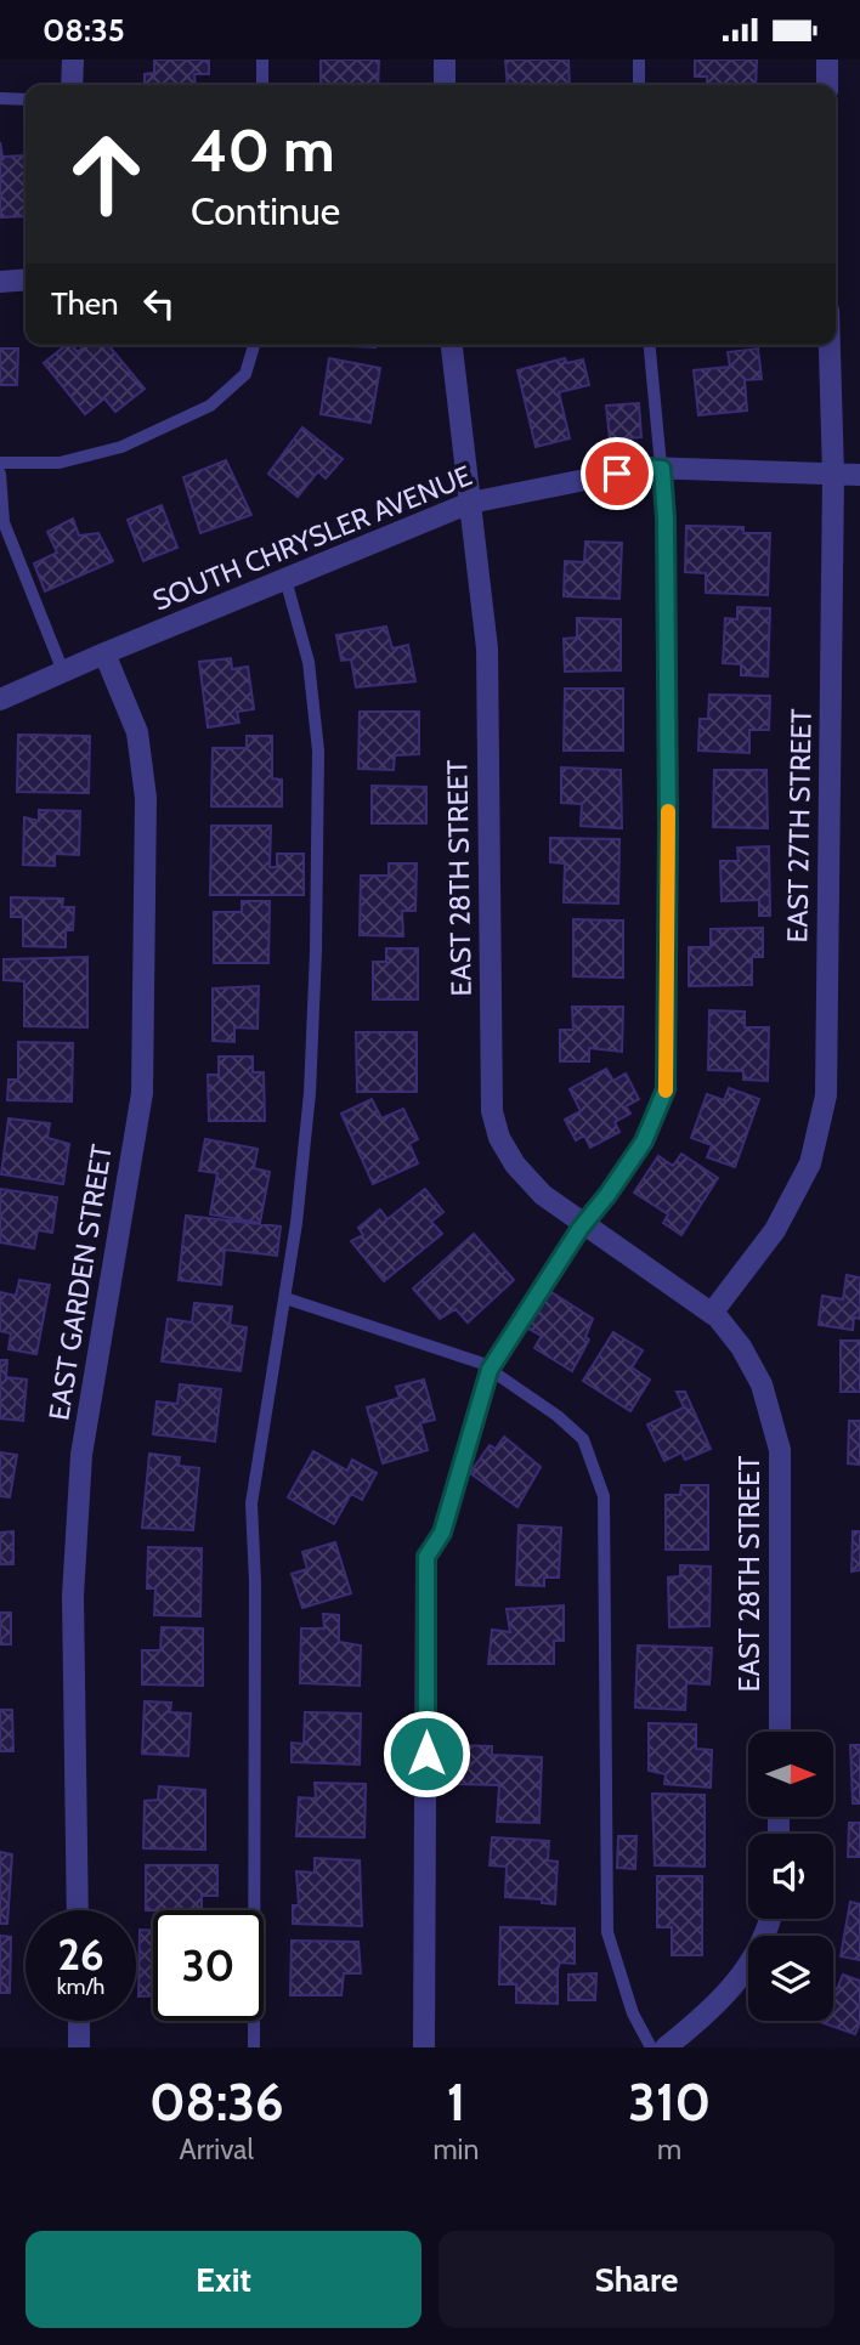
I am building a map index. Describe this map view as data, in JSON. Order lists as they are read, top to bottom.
{
  "streets": {
    "street": [
      "SOUTH CHRYSLER AVENUE",
      "EAST 27TH STREET",
      "EAST 28TH STREET",
      "EAST GARDEN STREET"
    ]
  },
  "crossings": [
    ["SOUTH CHRYSLER AVENUE", "EAST 27TH STREET"],
    ["SOUTH CHRYSLER AVENUE", "EAST 28TH STREET"],
    ["SOUTH CHRYSLER AVENUE", "EAST GARDEN STREET"],
    ["EAST 27TH STREET", "EAST 28TH STREET"]
  ],
  "north": "right",
  "page": {
    "status": "08:35",
    "turn": ["40 m", "Continue"],
    "then": "Then",
    "speed": "26 km/h",
    "limit": "30",
    "eta": [
      "08:36",
      "Arrival",
      "1",
      "min",
      "310",
      "m"
    ],
    "buttons": ["Exit", "Share"]
  }
}
